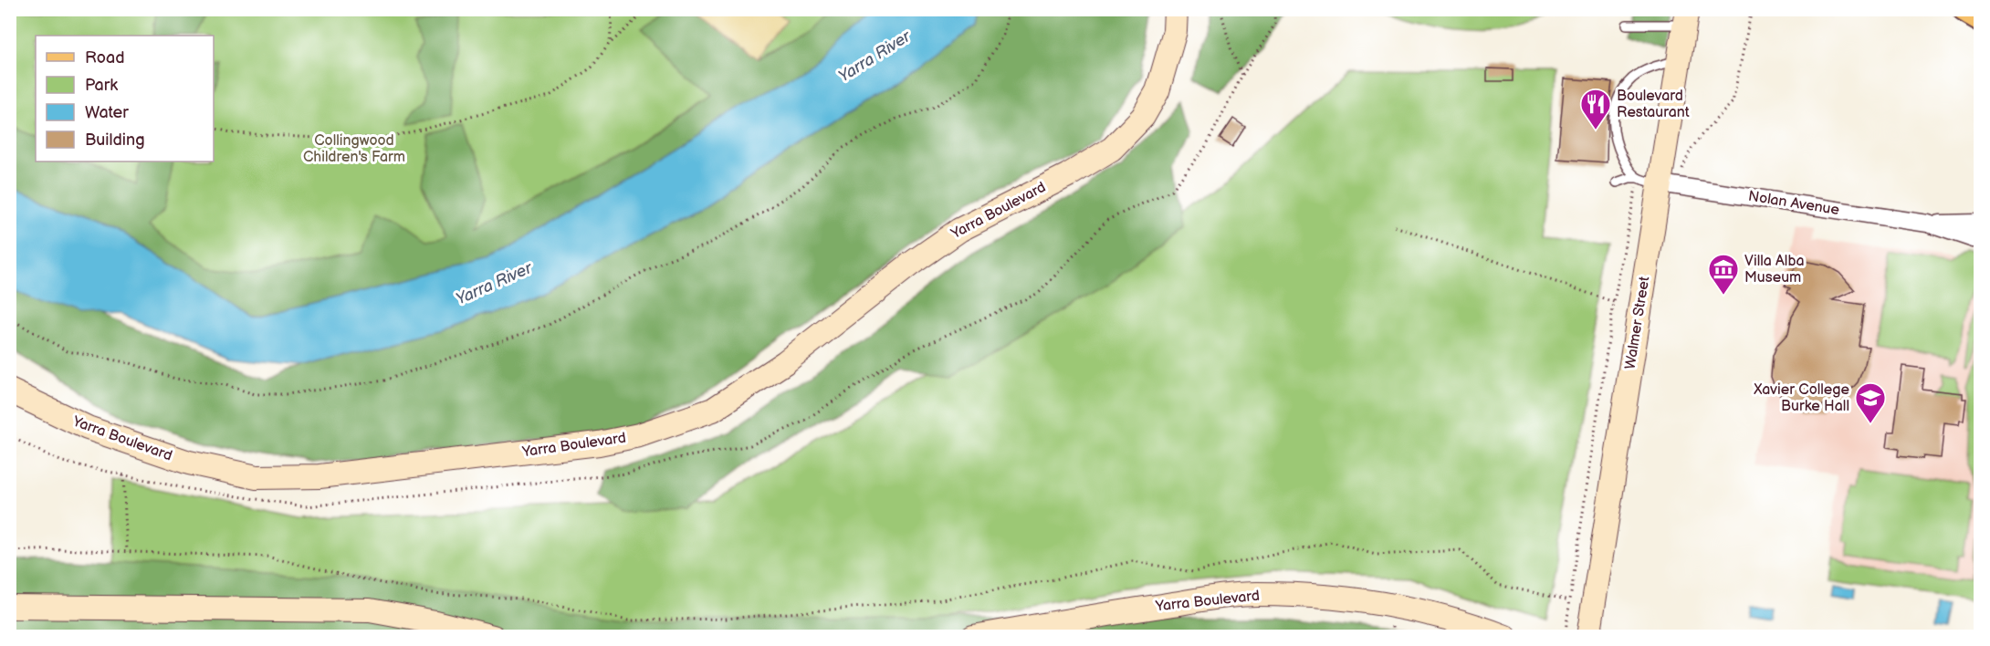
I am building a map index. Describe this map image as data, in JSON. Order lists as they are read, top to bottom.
{
  "streets": {
    "street": ["Nolan Avenue", "Yarra Boulevard", "Walmer Street"]
  },
  "crossings": [
    ["Nolan Avenue", "Walmer Street"]
  ],
  "water": ["Yarra River"],
  "parks": ["Collingwood Children's Farm"],
  "places": {
    "restaurant": ["Boulevard Restaurant"],
    "museum": ["Villa Alba Museum"],
    "school or university": ["Xavier College Burke Hall"]
  },
  "legend": [
    "Road",
    "Park",
    "Water",
    "Building"
  ]
}
